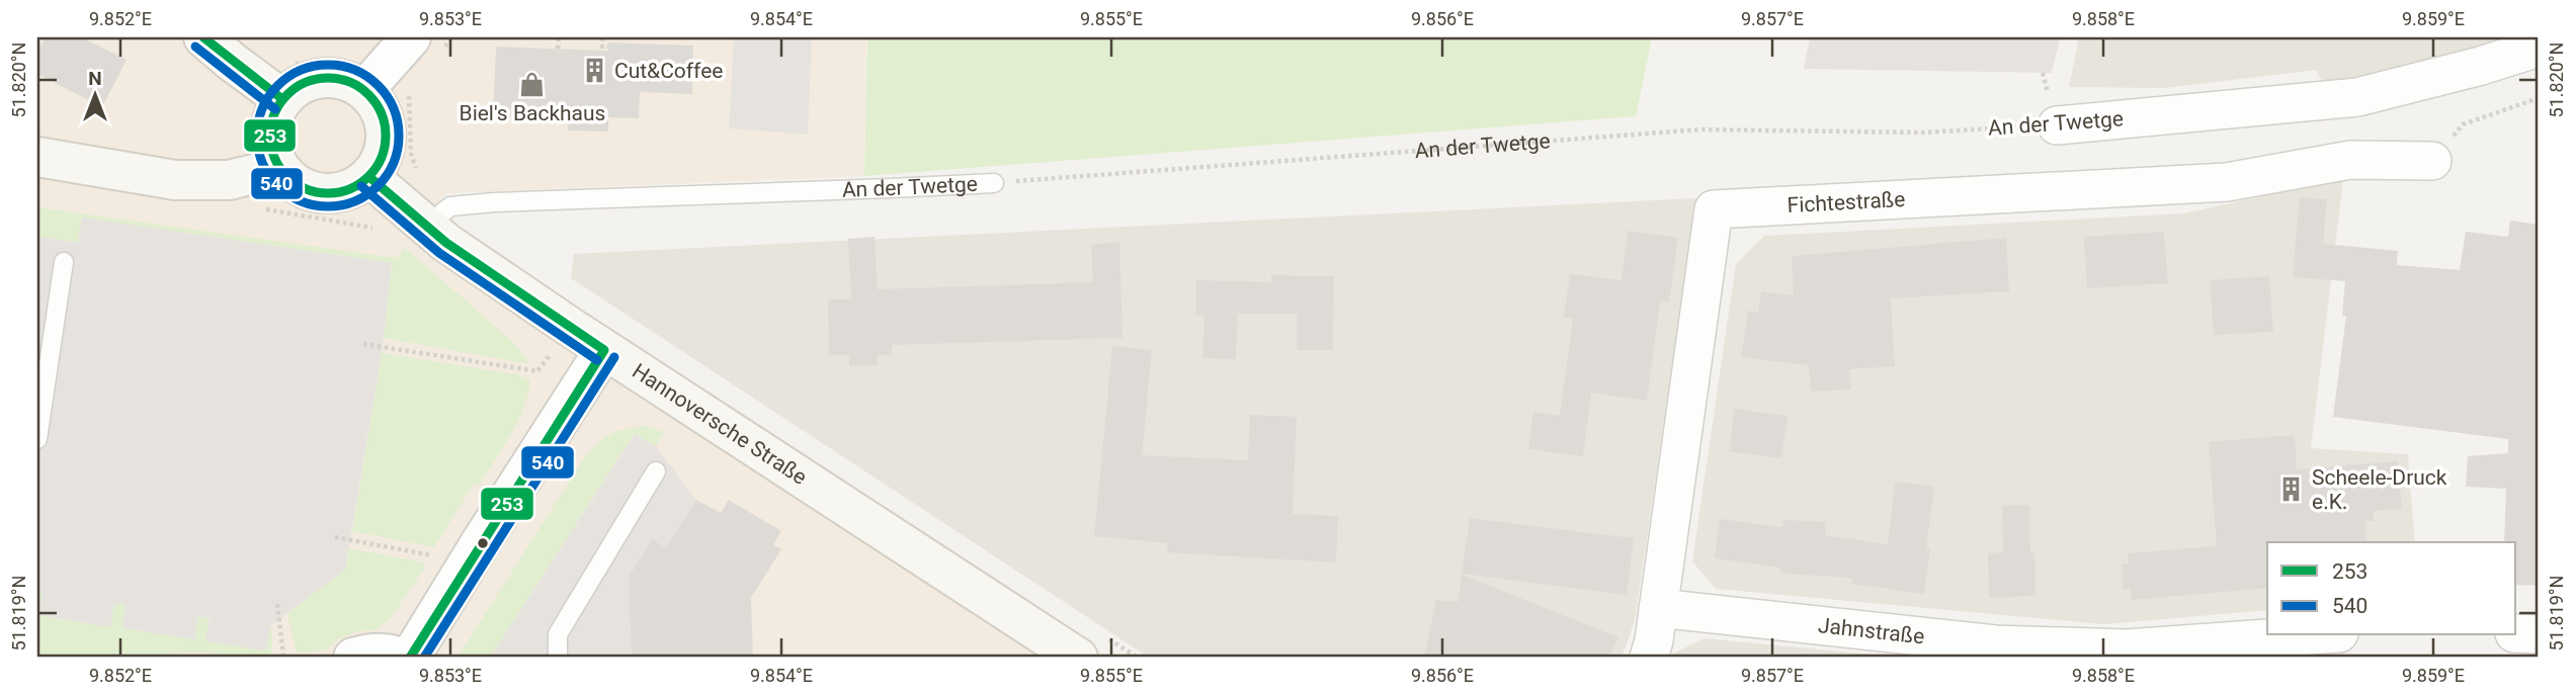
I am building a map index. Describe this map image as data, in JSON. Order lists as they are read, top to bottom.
{
  "streets": {
    "main road": ["Hannoversche Straße"],
    "street": ["An der Twetge", "Fichtestraße", "Jahnstraße"]
  },
  "crossings": [
    ["An der Twetge", "Hannoversche Straße"],
    ["Fichtestraße", "Jahnstraße"]
  ],
  "places": {
    "building": ["Cut&Coffee", "Scheele-Druck e.K."],
    "shop": ["Biel's Backhaus"]
  },
  "lines": ["transit line 253", "transit line 540"],
  "legend": ["253", "540"],
  "north": "top",
  "coordinates": [
    "9.852°E",
    "9.853°E",
    "9.854°E",
    "9.855°E",
    "9.856°E",
    "9.857°E",
    "9.858°E",
    "9.859°E",
    "51.820°N",
    "51.819°N"
  ]
}
